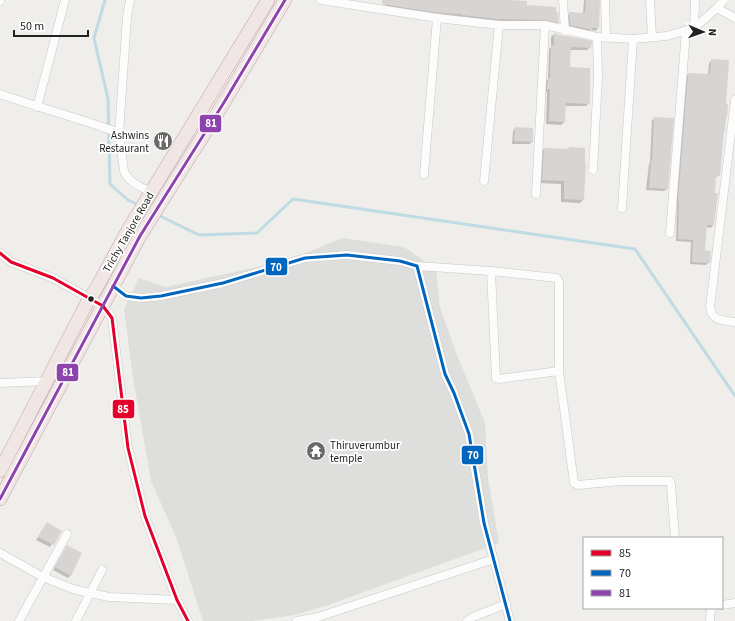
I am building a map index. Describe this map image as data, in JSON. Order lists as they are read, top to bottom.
{
  "streets": {
    "highway": ["Trichy Tanjore Road"]
  },
  "places": {
    "restaurant": ["Ashwins Restaurant"],
    "temple": ["Thiruverumbur temple"]
  },
  "lines": ["transit line 81", "transit line 85", "transit line 70"],
  "legend": ["85", "70", "81"],
  "scale_bar": "50 m",
  "north": "right"
}
